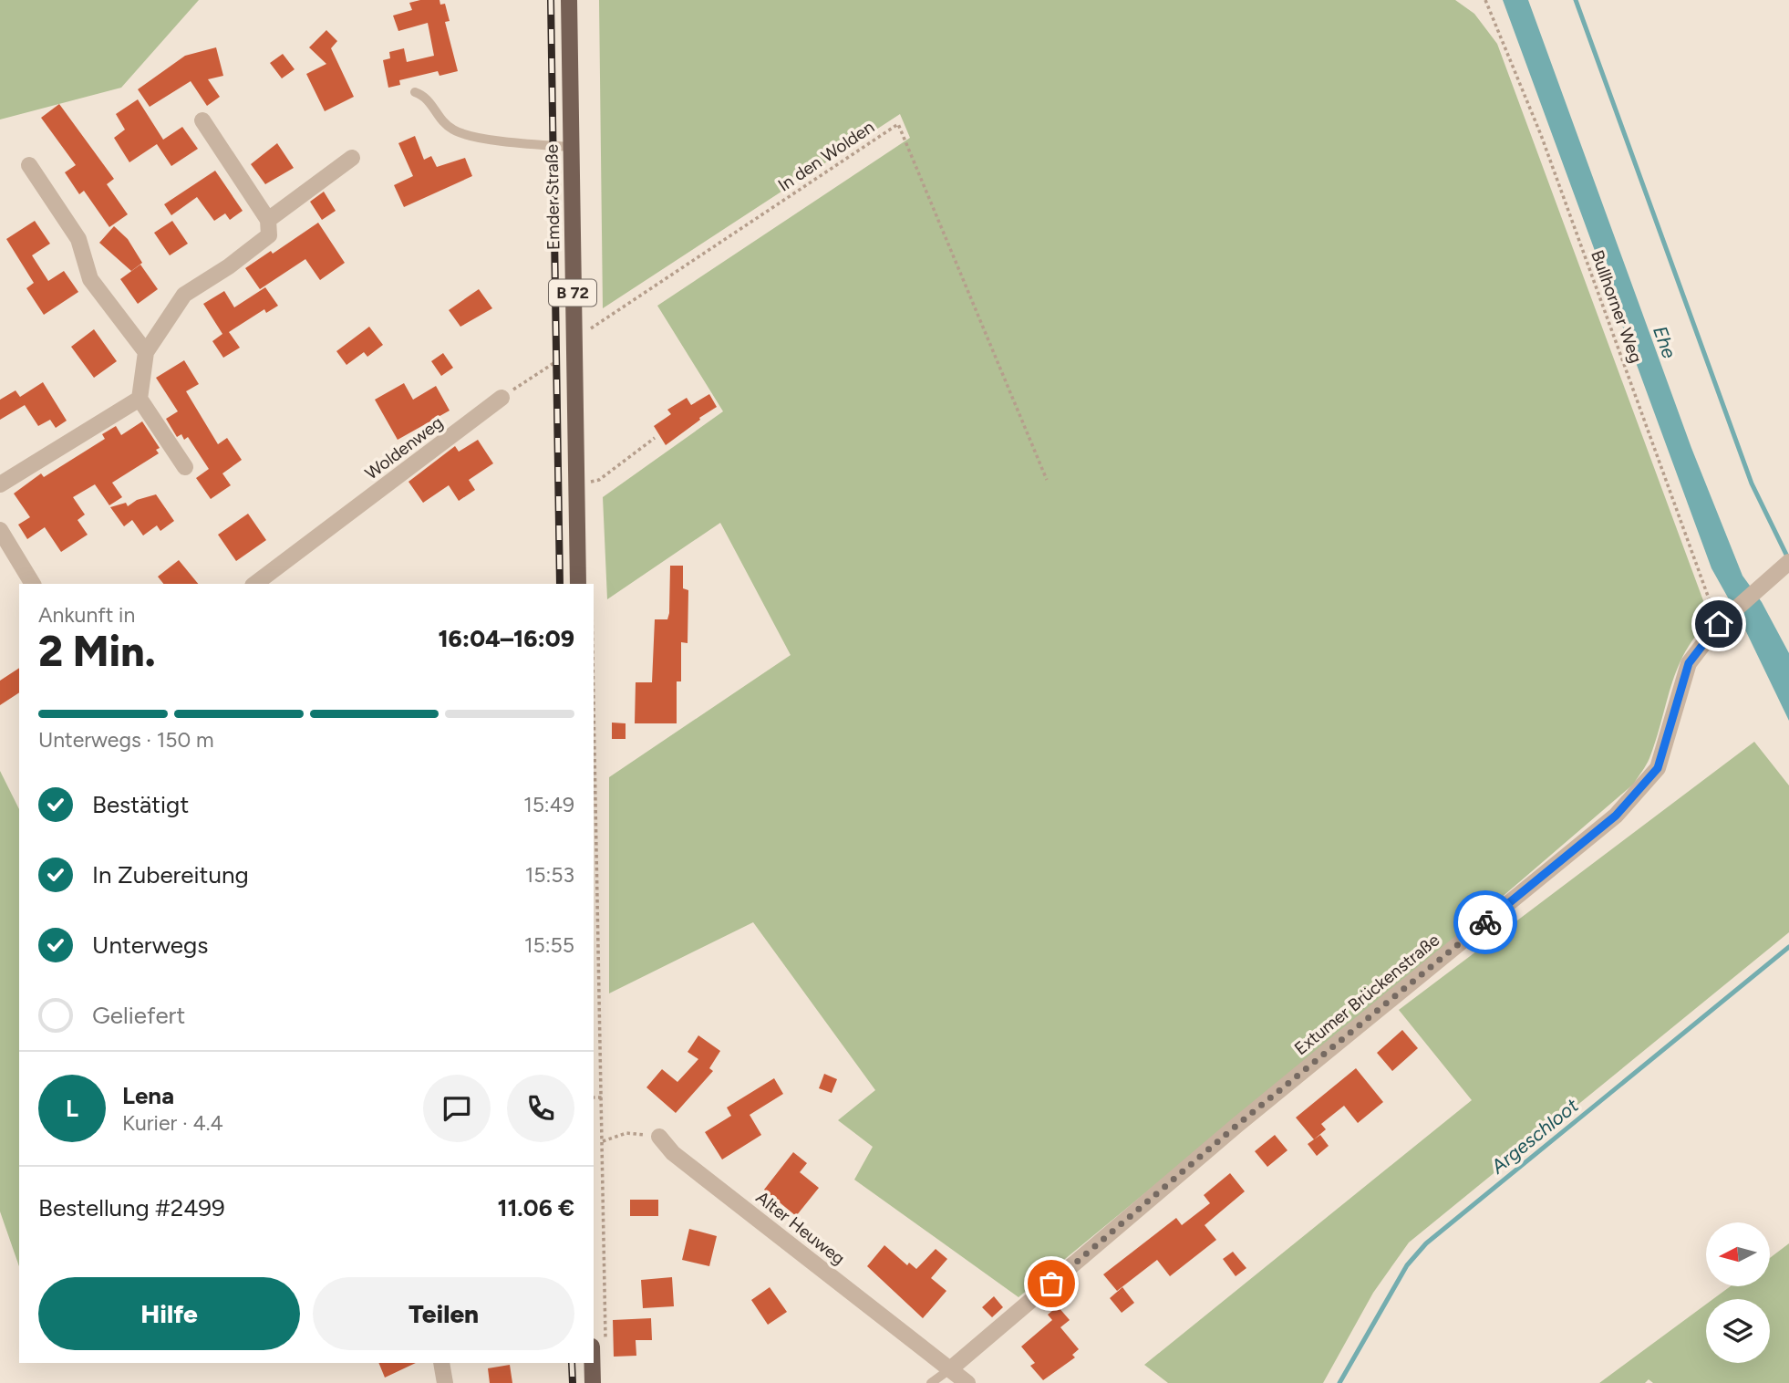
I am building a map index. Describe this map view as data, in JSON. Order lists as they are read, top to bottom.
{
  "streets": {
    "main road": ["Emder Straße", "B 72"],
    "street": ["Woldenweg", "Extumer Brückenstraße", "Alter Heuweg"],
    "path": ["In den Wolden", "Bullhorner Weg"]
  },
  "crossings": [
    ["In den Wolden", "Emder Straße"],
    ["Bullhorner Weg", "Extumer Brückenstraße"],
    ["Extumer Brückenstraße", "Alter Heuweg"]
  ],
  "water": ["Ehe", "Argeschloot"],
  "north": "left",
  "page": {
    "heading": ["2 Min.", "Ankunft in", "16:04–16:09"],
    "panel": [
      "Lena",
      "Kurier · 4.4",
      "Bestellung #2499",
      "11.06 €"
    ],
    "bar": "Unterwegs · 150 m",
    "list": [
      ["Bestätigt", "15:49"],
      ["In Zubereitung", "15:53"],
      ["Unterwegs", "15:55"],
      "Geliefert"
    ],
    "round": "L",
    "buttons": ["Hilfe", "Teilen"]
  }
}
